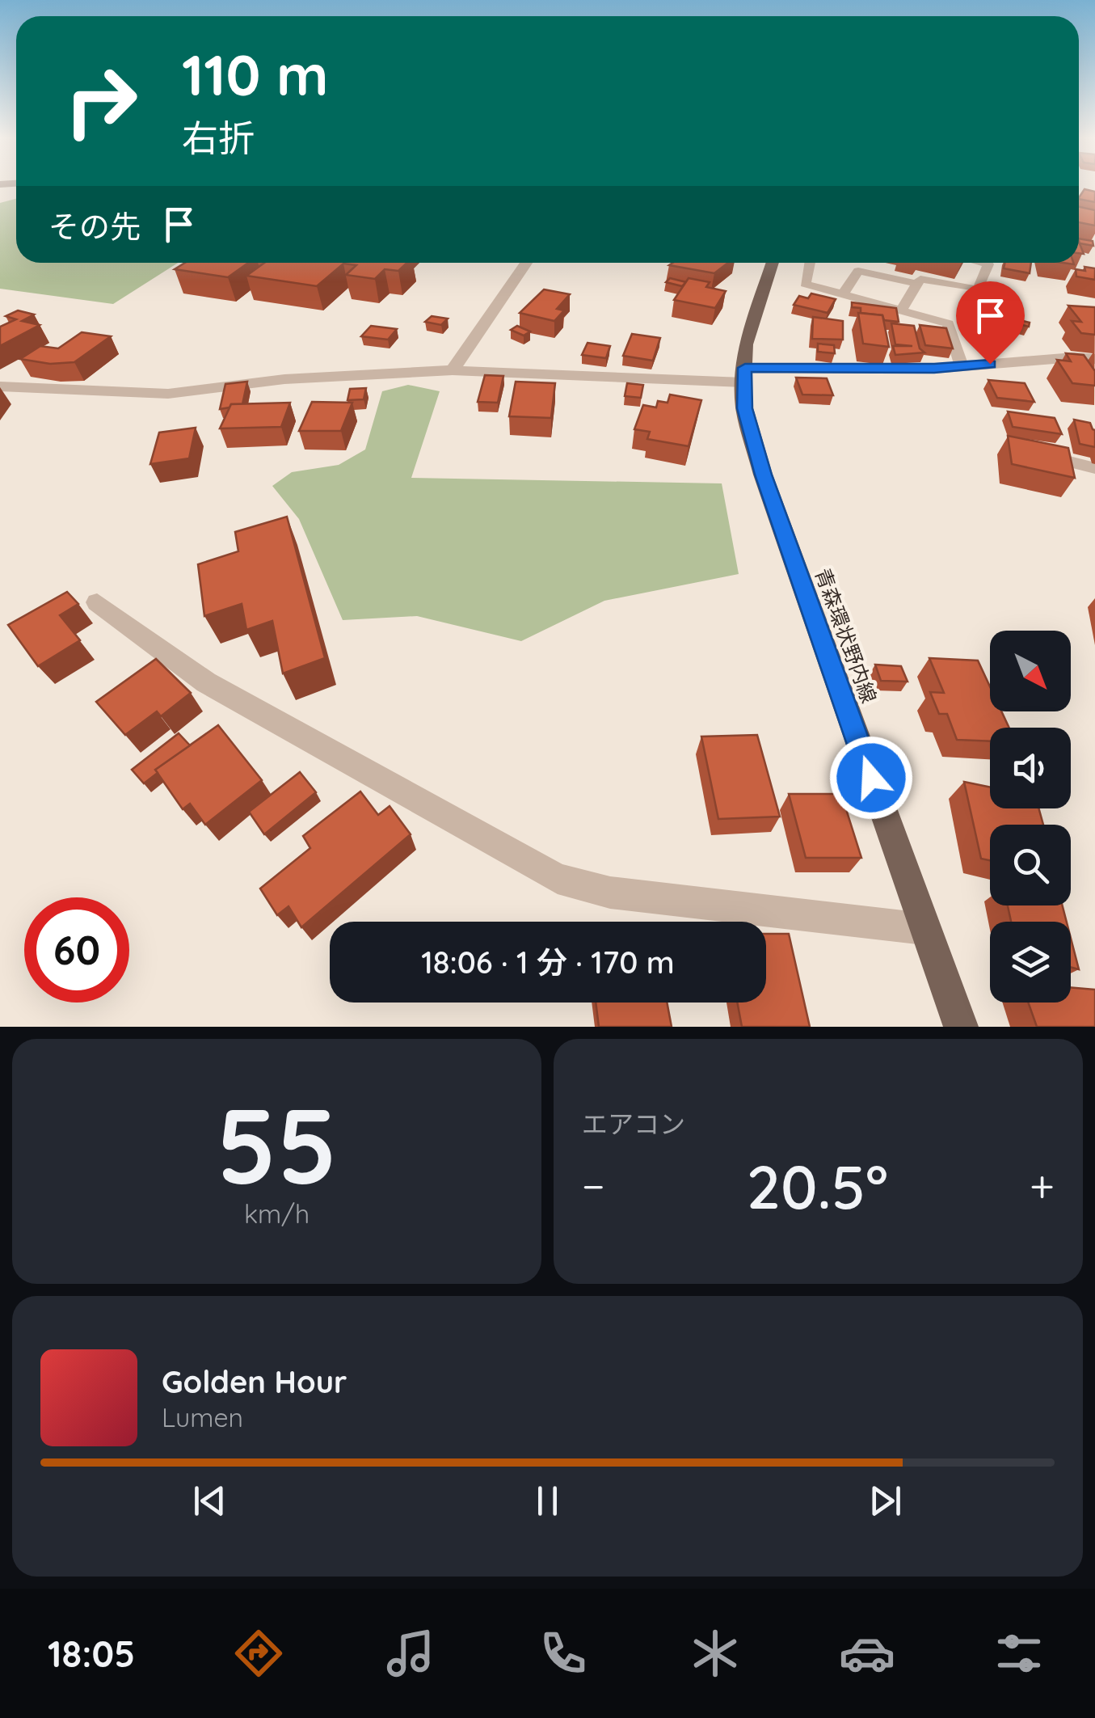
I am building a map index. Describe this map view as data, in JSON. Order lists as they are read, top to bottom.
{
  "streets": {
    "main road": ["青森環状野内線"]
  },
  "north": "bottom right",
  "page": {
    "turn": ["110 m", "右折"],
    "then": "その先",
    "limit": "60",
    "trip": "18:06 · 1 分 · 170 m",
    "tile": [
      ["55", "km/h"],
      "エアコン"
    ],
    "heat": ["−", "20.5°", "+"],
    "song": ["Golden Hour", "Lumen"],
    "tabs": "18:05"
  }
}
